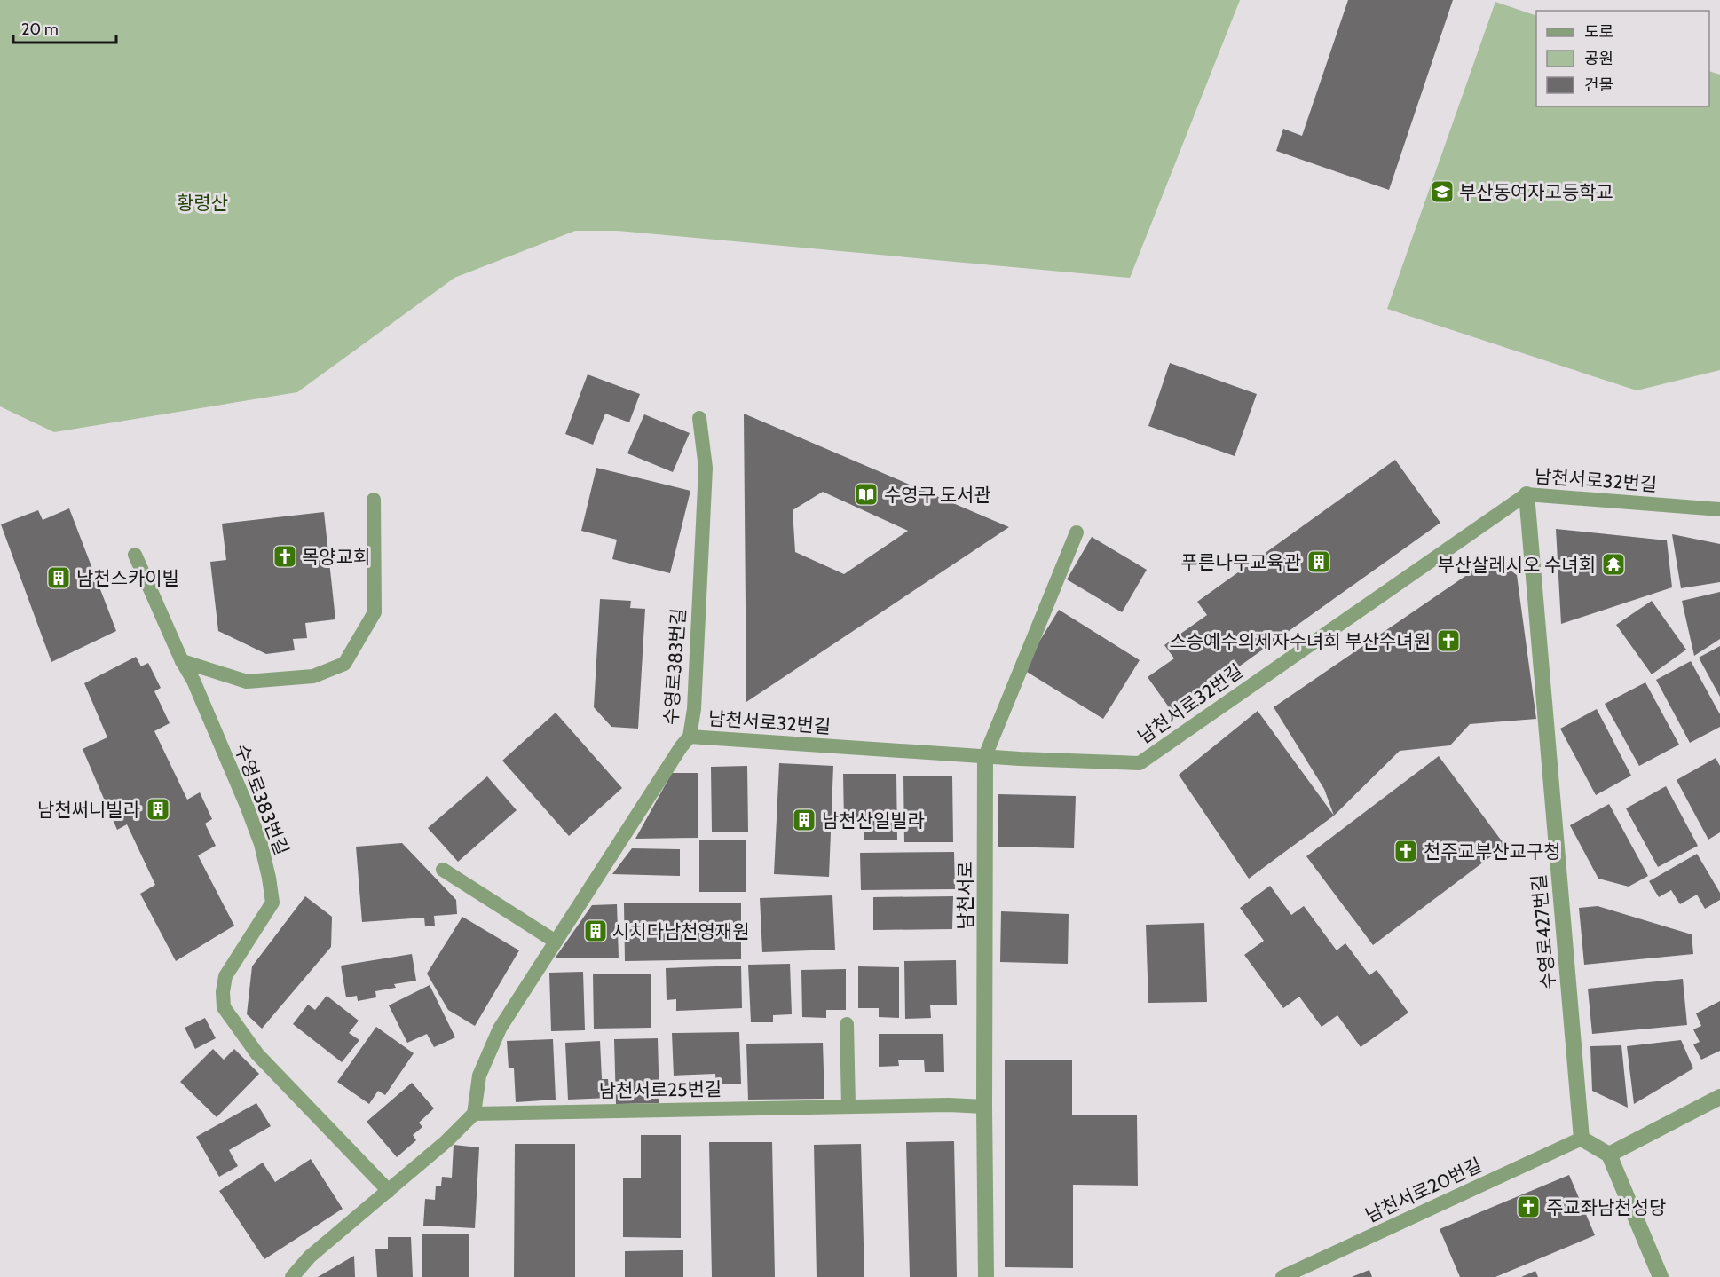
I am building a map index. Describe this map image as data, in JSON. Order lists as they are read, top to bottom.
{
  "streets": {
    "street": ["남천서로", "수영로427번길"],
    "lane": [
      "남천서로32번길",
      "수영로383번길",
      "남천서로25번길",
      "남천서로20번길"
    ]
  },
  "crossings": [
    ["남천서로32번길", "수영로383번길"],
    ["남천서로32번길", "남천서로"],
    ["남천서로32번길", "수영로427번길"],
    ["수영로383번길", "남천서로25번길"],
    ["남천서로", "남천서로25번길"],
    ["수영로427번길", "남천서로20번길"]
  ],
  "parks": ["황령산"],
  "places": {
    "school or university": ["부산동여자고등학교"],
    "library": ["수영구 도서관"],
    "church": [
      "목양교회",
      "스승예수의제자수녀회 부산수녀원",
      "천주교부산교구청",
      "주교좌남천성당"
    ],
    "building": [
      "푸른나무교육관",
      "남천스카이빌",
      "남천써니빌라",
      "남천산일빌라",
      "시치다남천영재원"
    ],
    "temple": ["부산살레시오 수녀회"]
  },
  "legend": ["도로", "공원", "건물"],
  "scale_bar": "20 m"
}
